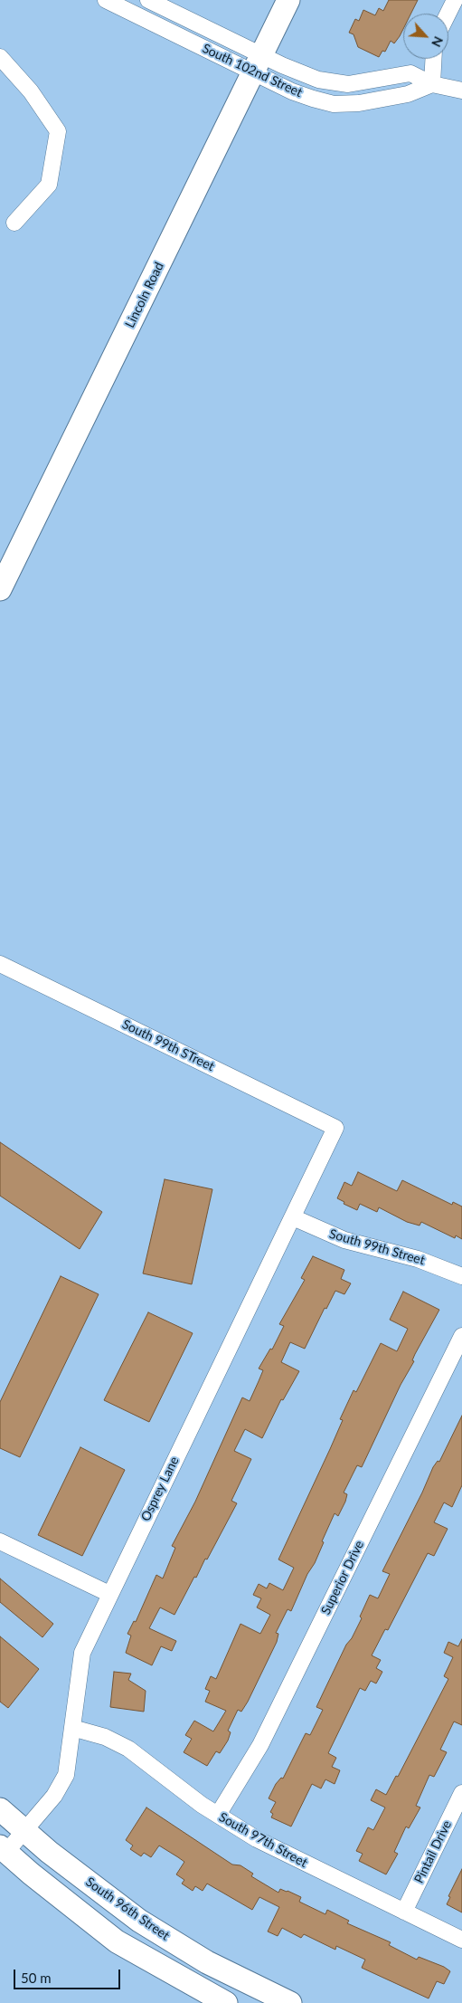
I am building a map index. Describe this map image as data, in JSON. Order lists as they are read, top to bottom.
{
  "streets": {
    "street": [
      "South 102nd Street",
      "Lincoln Road",
      "South 99th STreet",
      "South 99th Street",
      "Osprey Lane",
      "Superior Drive",
      "South 97th Street",
      "Pintail Drive",
      "South 96th Street"
    ]
  },
  "crossings": [
    ["South 102nd Street", "Lincoln Road"],
    ["South 99th STreet", "Osprey Lane"],
    ["South 99th Street", "Osprey Lane"],
    ["Osprey Lane", "South 97th Street"],
    ["Osprey Lane", "South 96th Street"],
    ["Superior Drive", "South 97th Street"],
    ["South 97th Street", "Pintail Drive"]
  ],
  "scale_bar": "50 m",
  "north": "bottom right"
}
